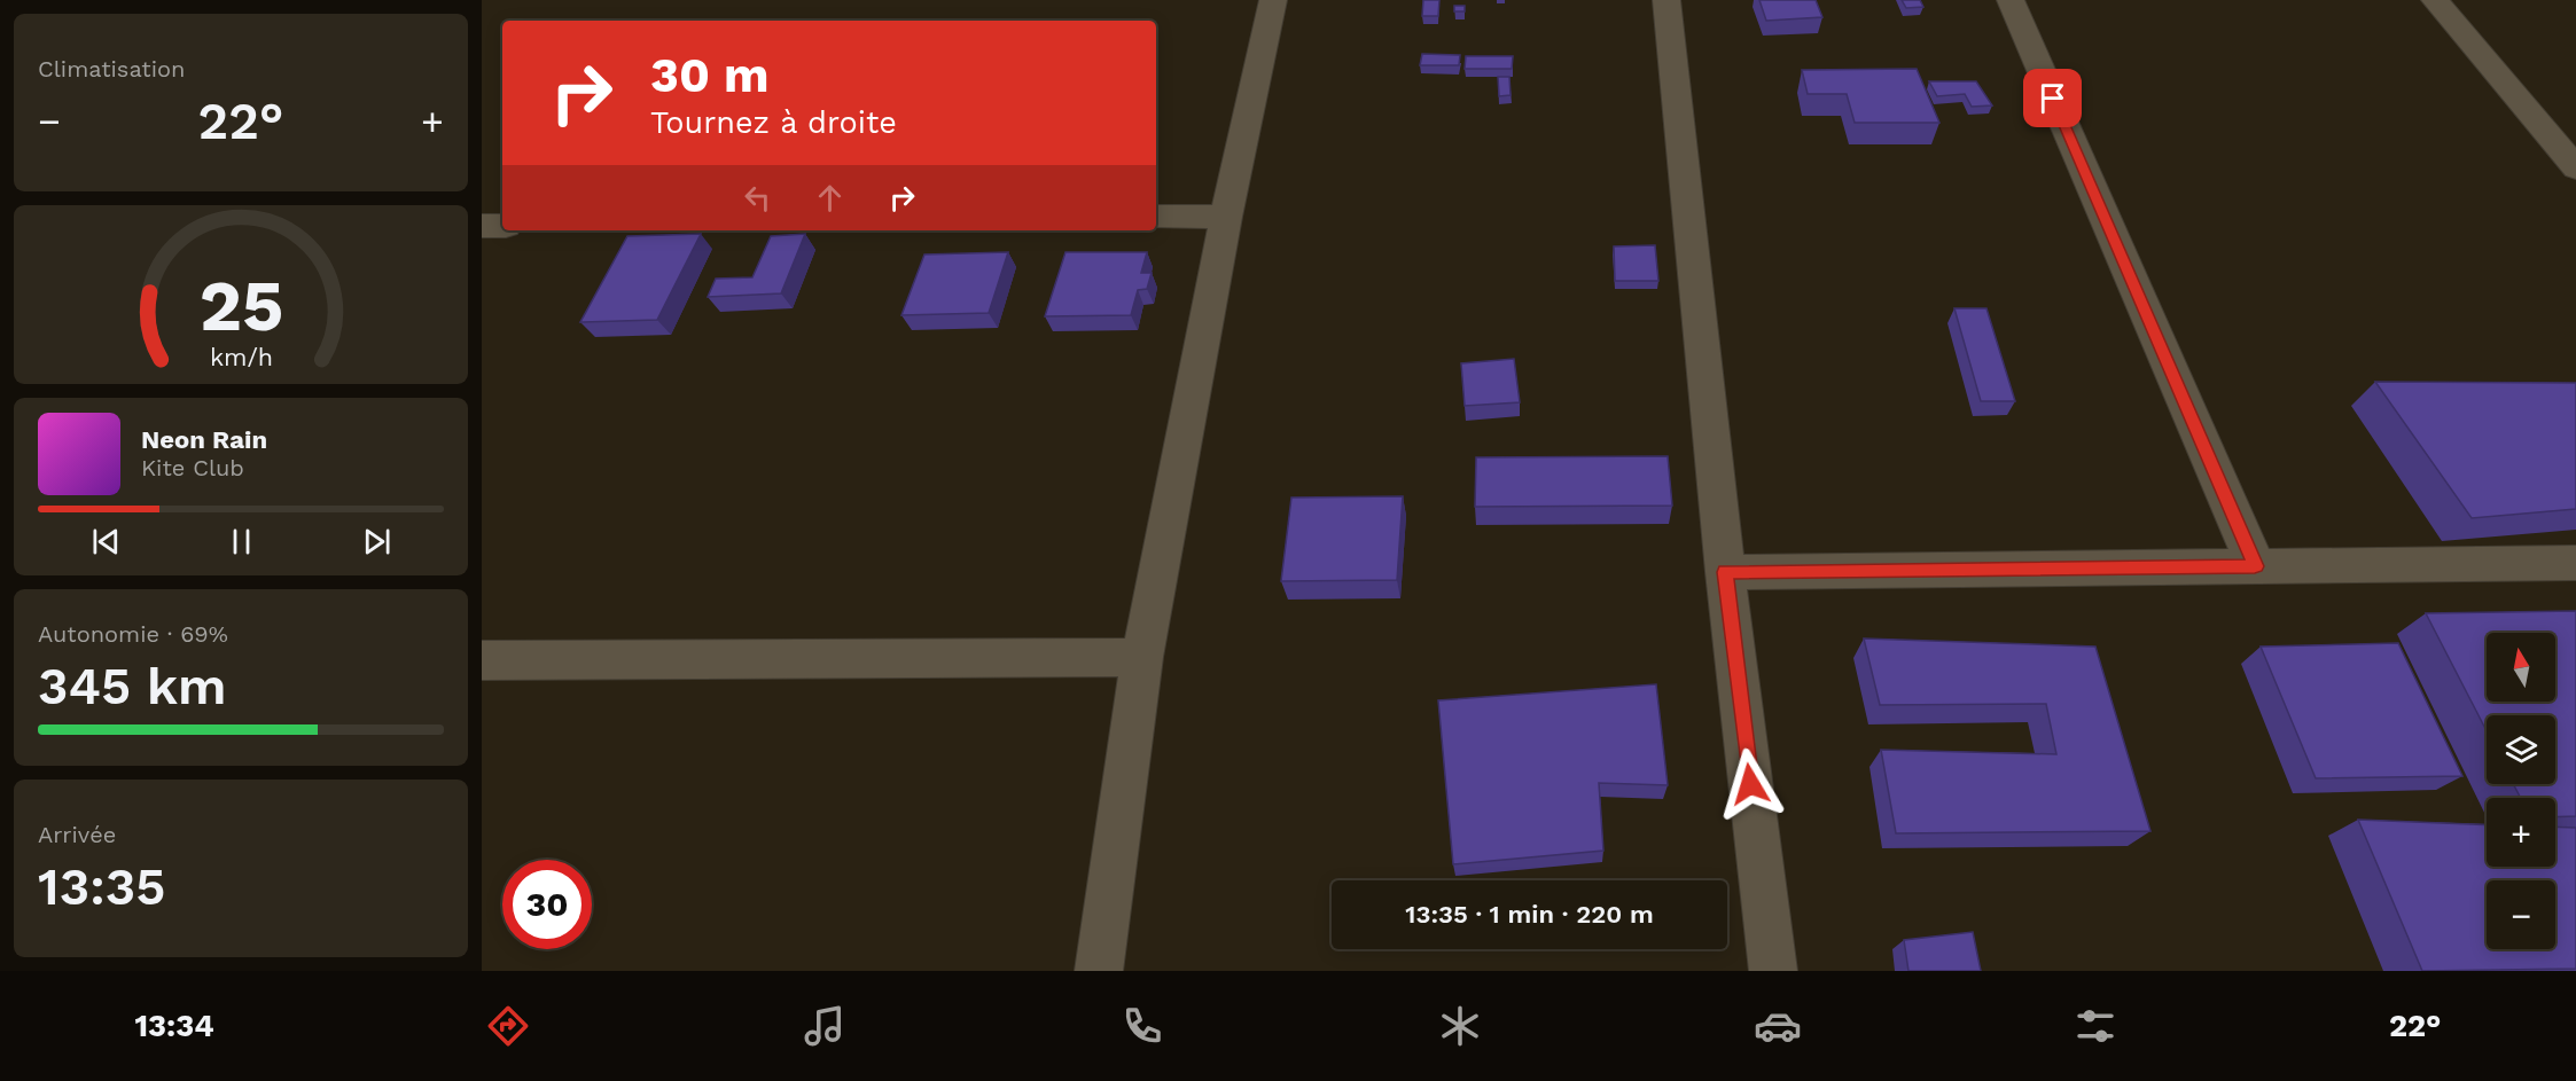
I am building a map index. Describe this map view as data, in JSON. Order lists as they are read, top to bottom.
{
  "north": "top",
  "page": {
    "tile": [
      "Climatisation",
      ["Autonomie · 69%", "345 km"],
      ["Arrivée", "13:35"]
    ],
    "turn": ["30 m", "Tournez à droite"],
    "heat": ["−", "22°", "+"],
    "song": ["Neon Rain", "Kite Club"],
    "map_buttons": ["+", "−"],
    "limit": "30",
    "trip": "13:35 · 1 min · 220 m",
    "tabs": ["13:34", "22°"],
    "gauge": ["25", "km/h"]
  }
}
